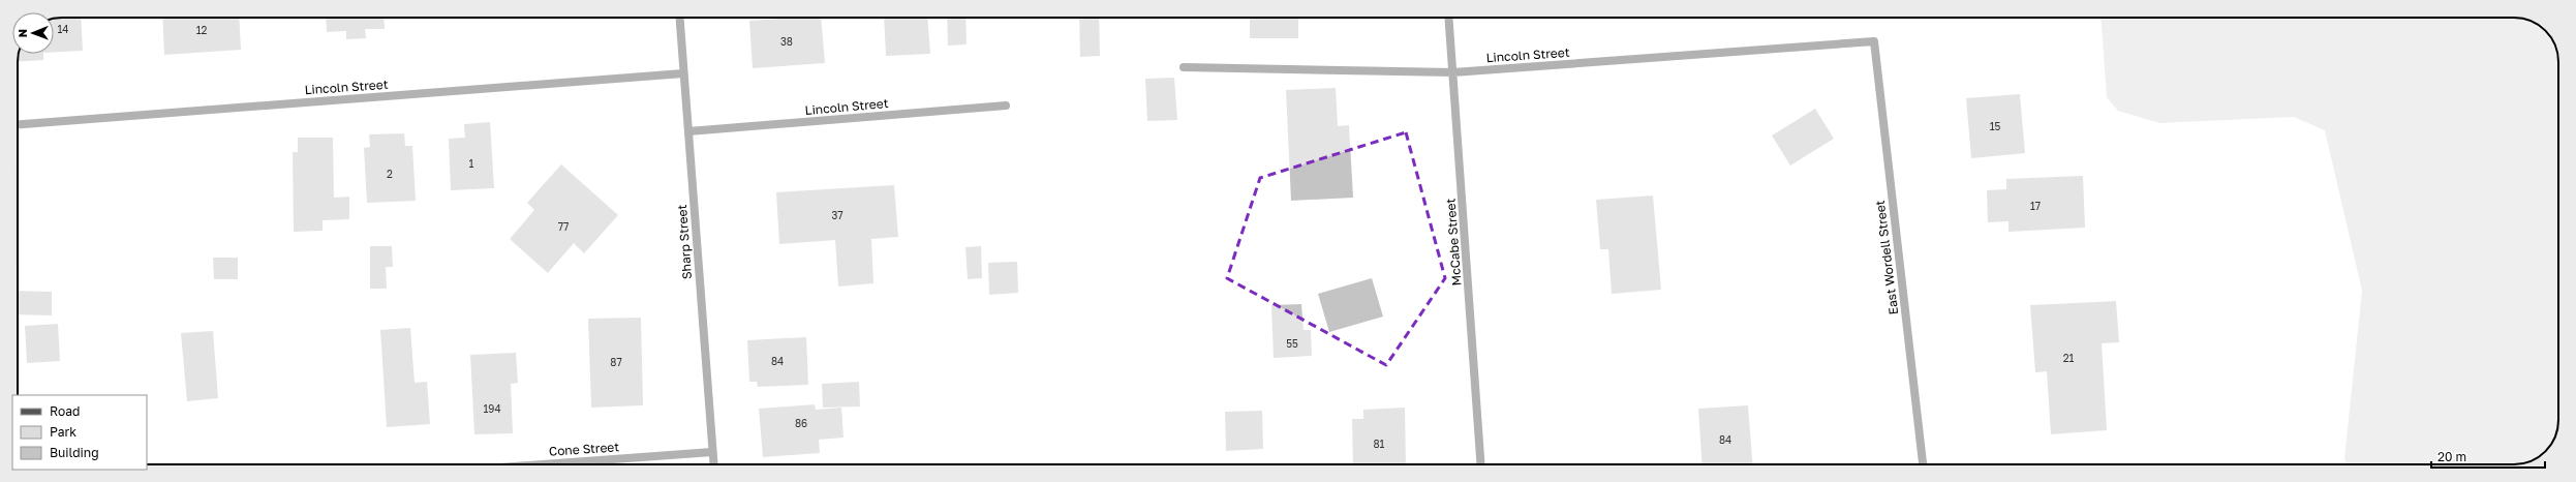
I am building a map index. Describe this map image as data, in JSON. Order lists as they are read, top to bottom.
{
  "streets": {
    "street": [
      "Lincoln Street",
      "Sharp Street",
      "McCabe Street",
      "East Wordell Street",
      "Cone Street"
    ]
  },
  "crossings": [
    ["Lincoln Street", "Sharp Street"],
    ["Lincoln Street", "McCabe Street"],
    ["Lincoln Street", "East Wordell Street"],
    ["Sharp Street", "Cone Street"]
  ],
  "house_numbers": [
    "14",
    "12",
    "38",
    "15",
    "1",
    "2",
    "17",
    "37",
    "77",
    "55",
    "21",
    "84",
    "87",
    "194",
    "86",
    "84",
    "81"
  ],
  "legend": ["Road", "Park", "Building"],
  "scale_bar": "20 m",
  "north": "left"
}
